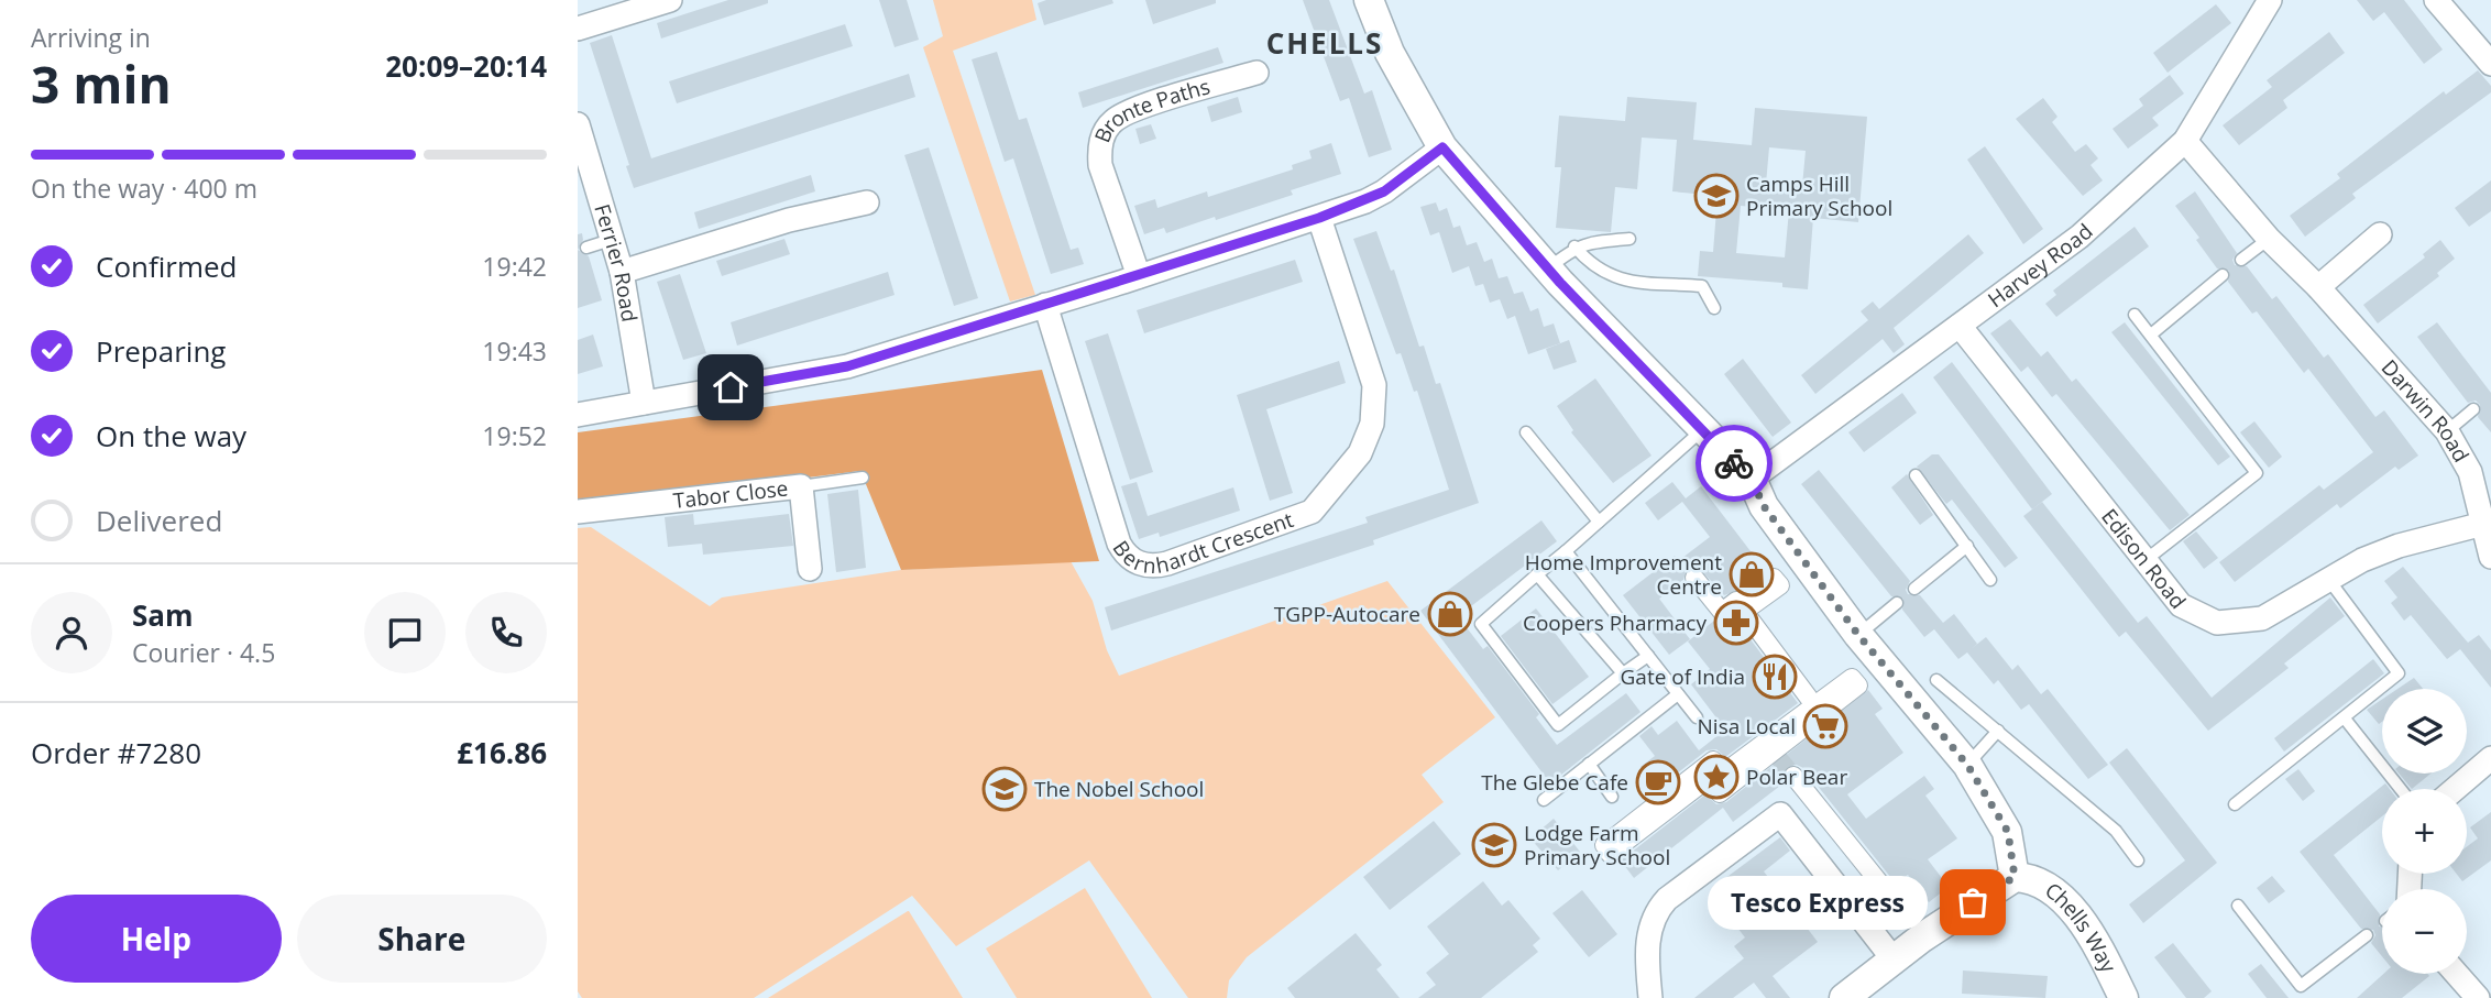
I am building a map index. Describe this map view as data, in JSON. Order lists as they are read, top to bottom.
{
  "streets": {
    "street": [
      "Bronte Paths",
      "Ferrier Road",
      "Harvey Road",
      "Darwin Road",
      "Tabor Close",
      "Bernhardt Crescent",
      "Edison Road",
      "Chells Way"
    ]
  },
  "crossings": [
    ["Harvey Road", "Darwin Road"],
    ["Harvey Road", "Edison Road"],
    ["Harvey Road", "Chells Way"],
    ["Darwin Road", "Edison Road"]
  ],
  "districts": ["CHELLS"],
  "places": {
    "school or university": ["Camps Hill Primary School", "The Nobel School", "Lodge Farm Primary School"],
    "shop": ["Home Improvement Centre", "TGPP-Autocare"],
    "pharmacy": ["Coopers Pharmacy"],
    "restaurant": ["Gate of India"],
    "supermarket": ["Nisa Local"],
    "place": ["Polar Bear"],
    "cafe": ["The Glebe Cafe"],
    "other": ["Tesco Express"]
  },
  "page": {
    "heading": ["3 min", "Arriving in", "20:09–20:14"],
    "panel": [
      "Sam",
      "Courier · 4.5",
      "Order #7280",
      "£16.86"
    ],
    "bar": "On the way · 400 m",
    "list": [
      ["Confirmed", "19:42"],
      ["Preparing", "19:43"],
      ["On the way", "19:52"],
      "Delivered"
    ],
    "map_buttons": ["+", "−"],
    "bubble": "Tesco Express",
    "buttons": ["Help", "Share"]
  }
}
